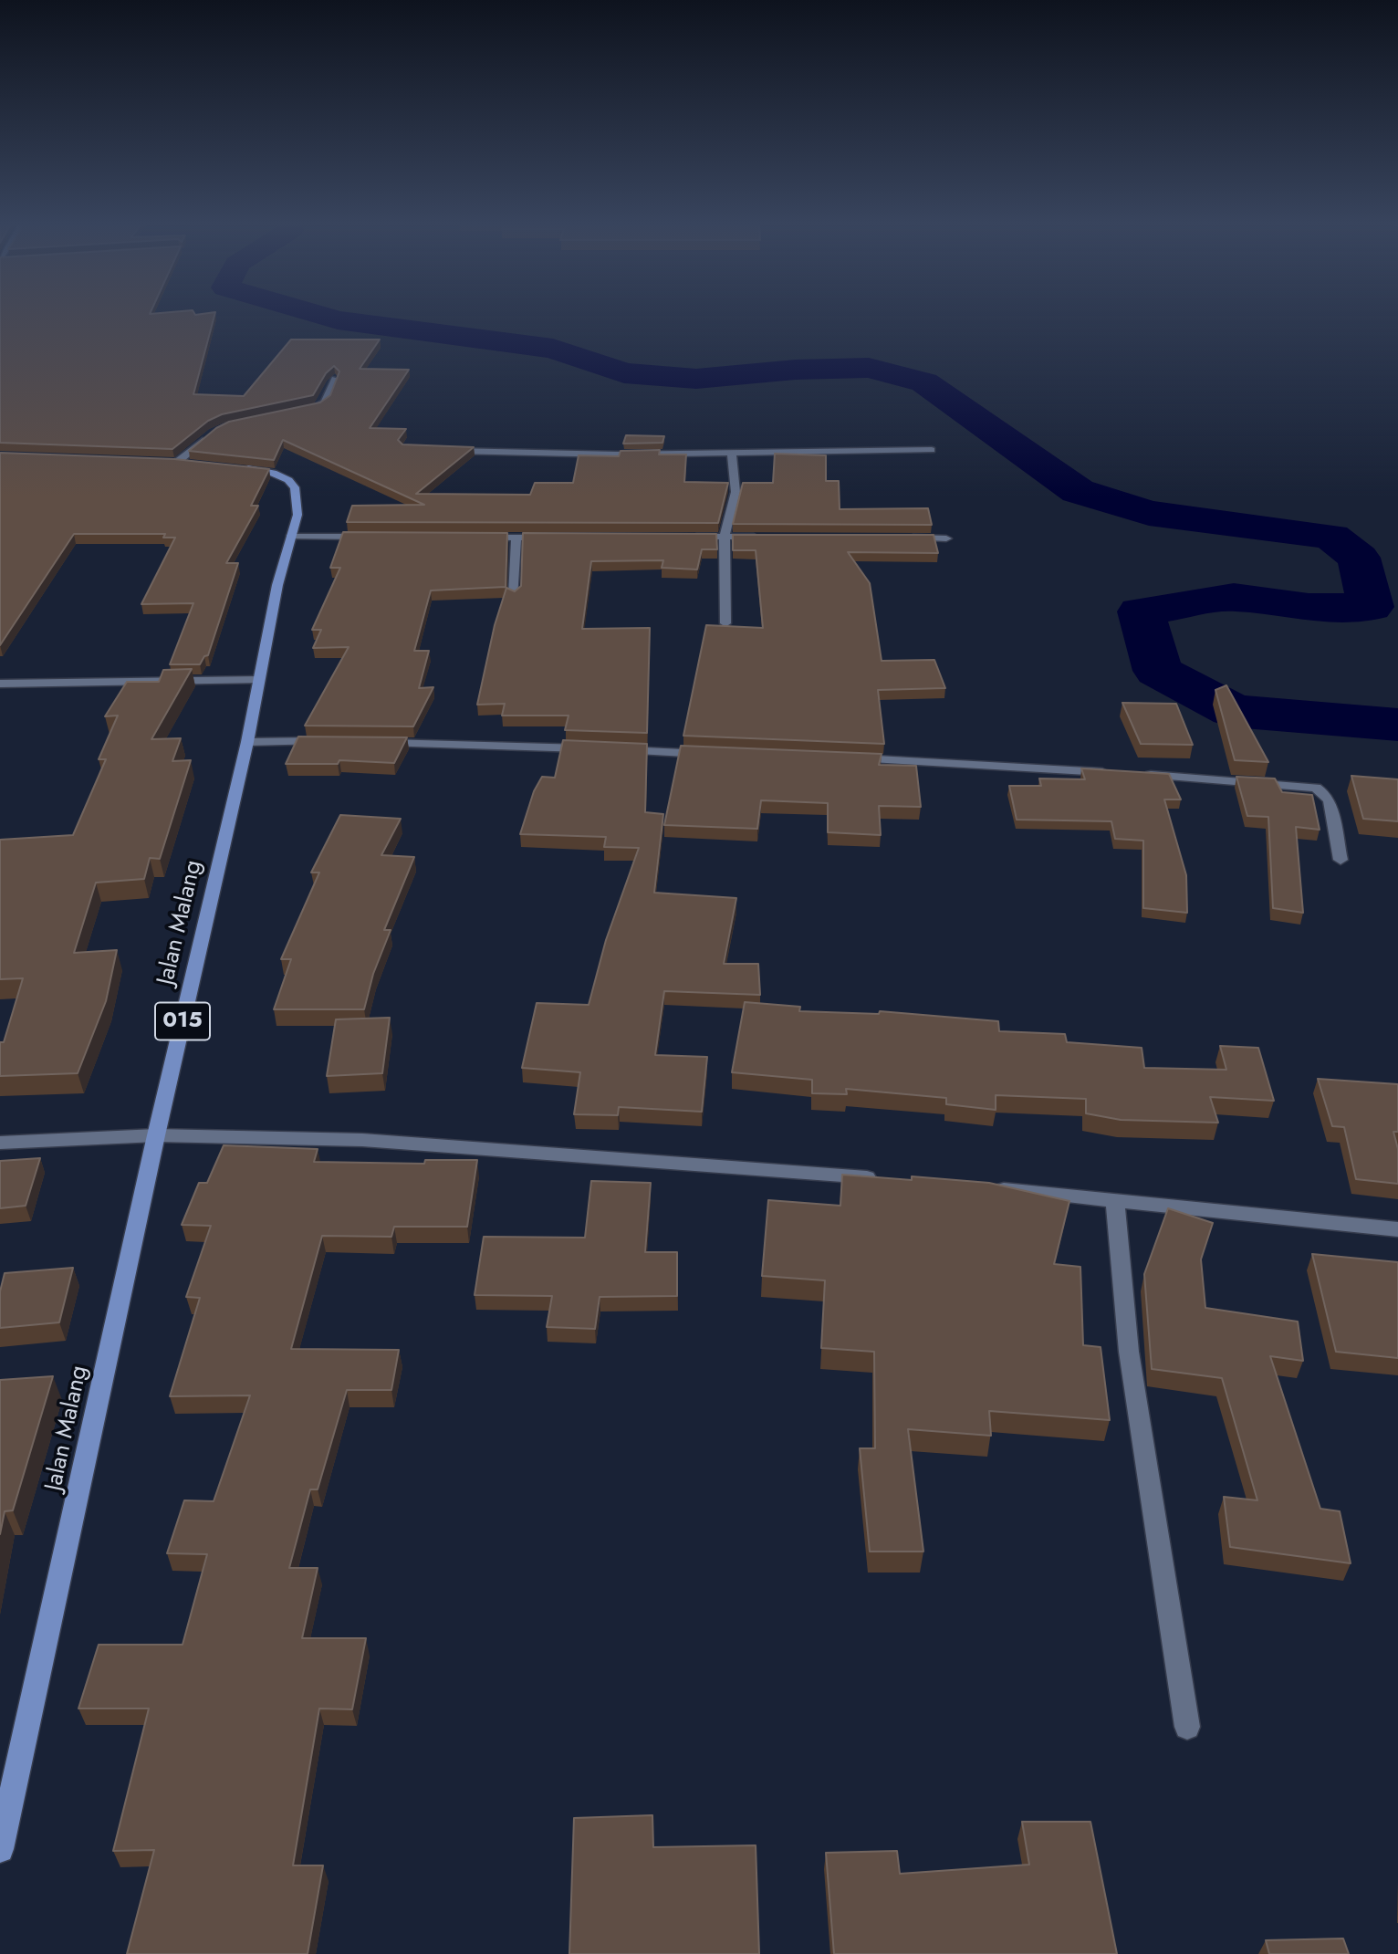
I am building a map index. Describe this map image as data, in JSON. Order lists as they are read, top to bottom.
{
  "streets": {
    "main road": ["Jalan Malang", "015"]
  }
}
